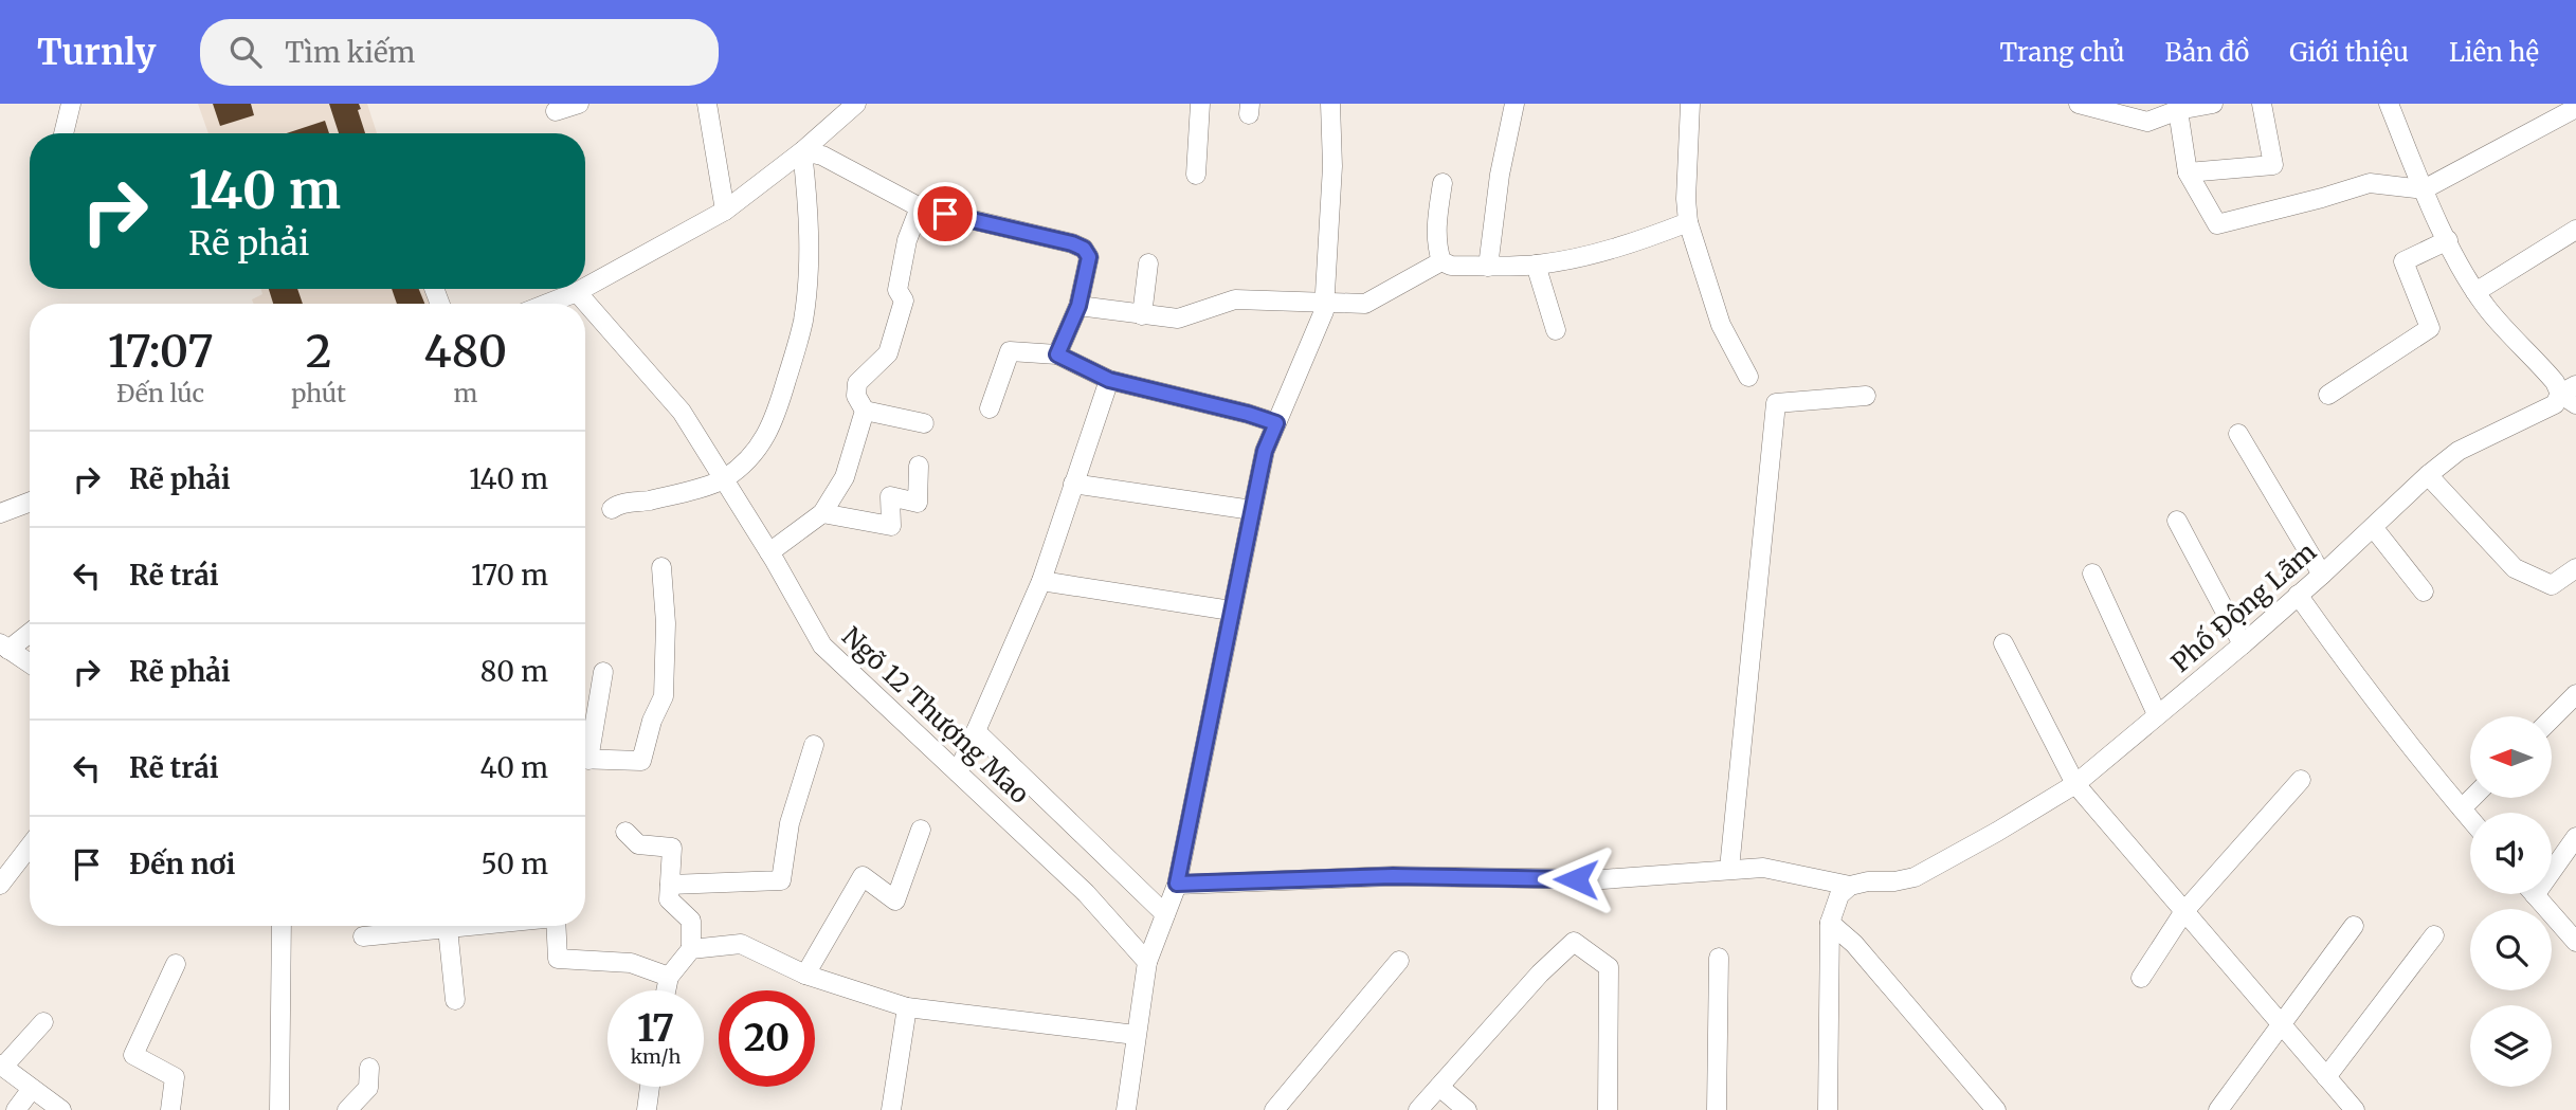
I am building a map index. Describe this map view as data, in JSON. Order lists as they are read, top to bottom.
{
  "streets": {
    "street": ["Phố Động Lãm", "Ngõ 12 Thượng Mao"]
  },
  "north": "left",
  "page": {
    "header": "Turnly",
    "search": "Tìm kiếm",
    "nav": [
      "Trang chủ",
      "Bản đồ",
      "Giới thiệu",
      "Liên hệ"
    ],
    "turn": ["140 m", "Rẽ phải"],
    "eta": [
      "17:07",
      "Đến lúc",
      "2",
      "phút",
      "480",
      "m"
    ],
    "list": [
      {
        "name": "Rẽ phải",
        "value": "140 m"
      },
      {
        "name": "Rẽ trái",
        "value": "170 m"
      },
      {
        "name": "Rẽ phải",
        "value": "80 m"
      },
      {
        "name": "Rẽ trái",
        "value": "40 m"
      },
      {
        "name": "Đến nơi",
        "value": "50 m"
      }
    ],
    "speed": "17 km/h",
    "limit": "20"
  }
}
